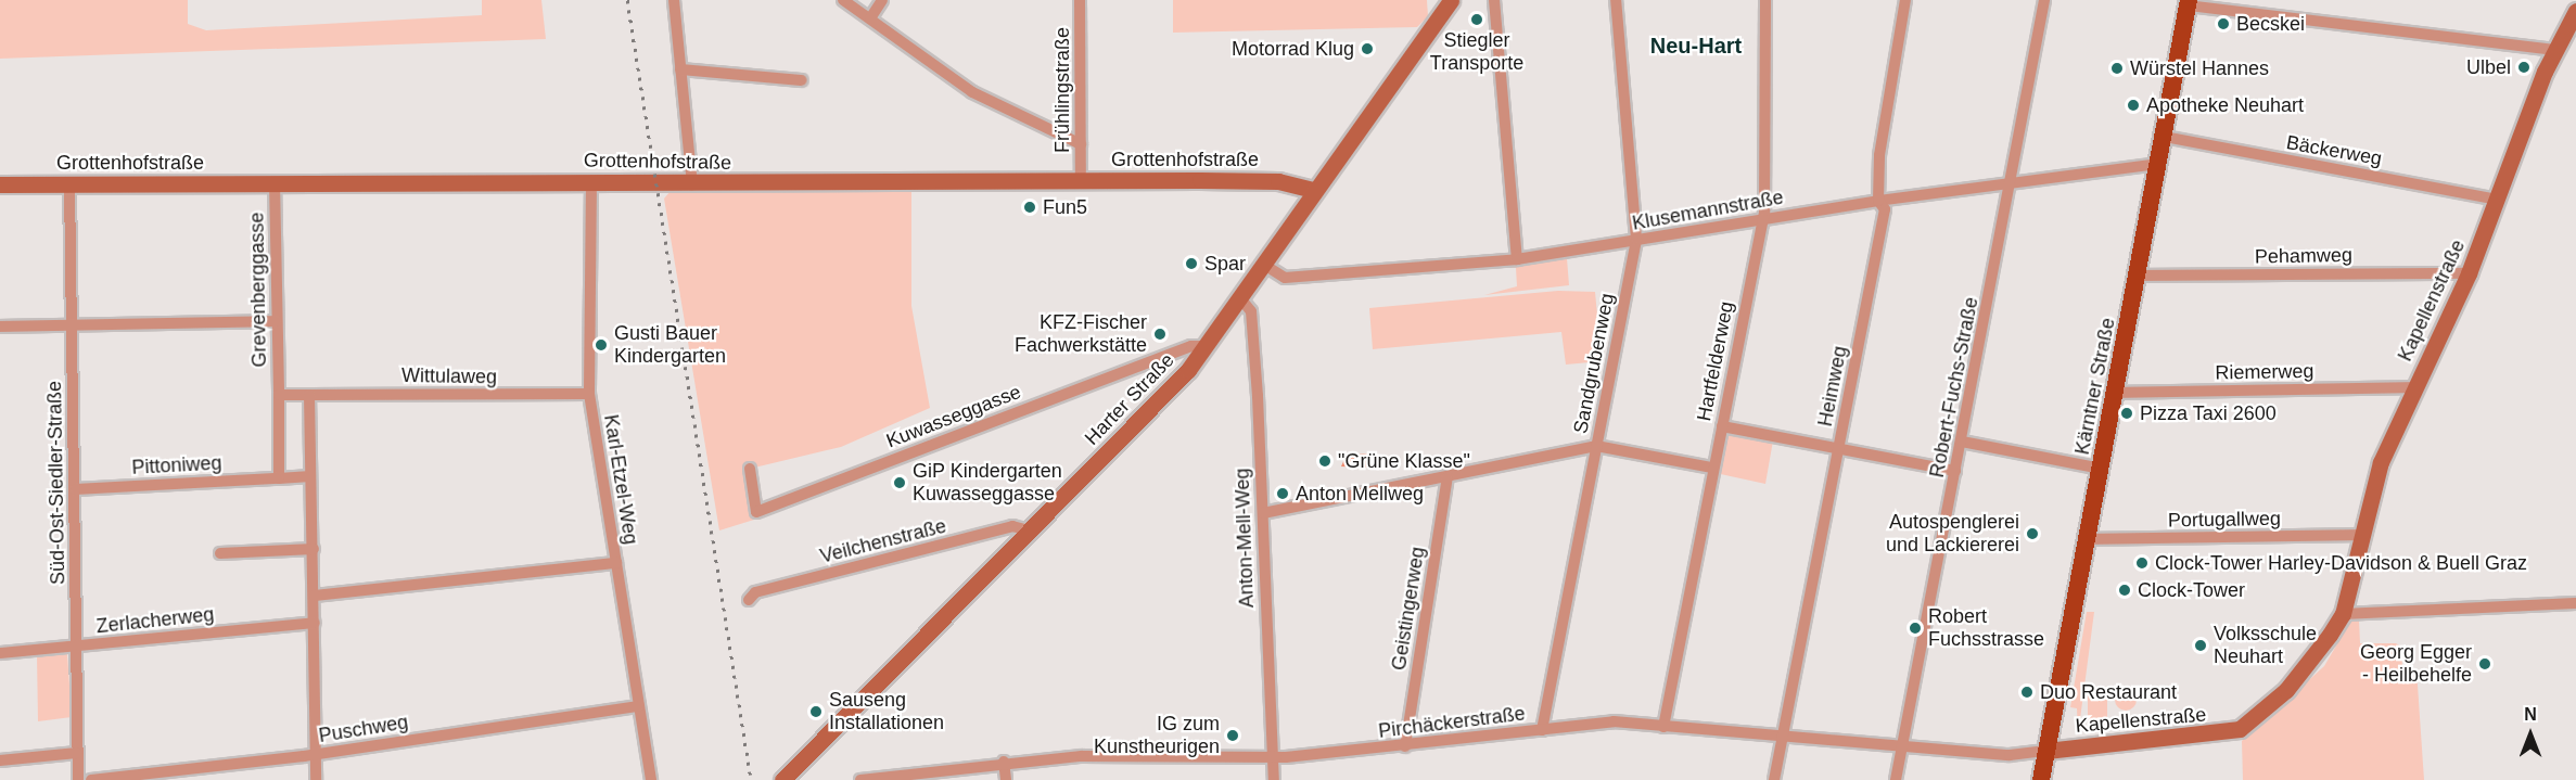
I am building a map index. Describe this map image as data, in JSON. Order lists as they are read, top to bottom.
{
  "streets": {
    "main road": [
      "Grottenhofstraße",
      "Kapellenstraße",
      "Kärntner Straße",
      "Harter Straße"
    ],
    "street": [
      "Frühlingstraße",
      "Bäckerweg",
      "Klusemannstraße",
      "Pehamweg",
      "Grevenberggasse",
      "Hartfelderweg",
      "Sandgrubenweg",
      "Riemerweg",
      "Wittulaweg",
      "Heimweg",
      "Robert-Fuchs-Straße",
      "Kuwasseggasse",
      "Pittoniweg",
      "Karl-Etzel-Weg",
      "Süd-Ost-Siedler-Straße",
      "Portugallweg",
      "Anton-Mell-Weg",
      "Veilchenstraße",
      "Geistingerweg",
      "Zerlacherweg",
      "Pirchäckerstraße",
      "Puschweg"
    ]
  },
  "crossings": [
    ["Frühlingstraße", "Grottenhofstraße"],
    ["Bäckerweg", "Kapellenstraße"],
    ["Bäckerweg", "Kärntner Straße"],
    ["Grottenhofstraße", "Grevenberggasse"],
    ["Grottenhofstraße", "Harter Straße"],
    ["Grottenhofstraße", "Karl-Etzel-Weg"],
    ["Grottenhofstraße", "Süd-Ost-Siedler-Straße"],
    ["Klusemannstraße", "Hartfelderweg"],
    ["Klusemannstraße", "Sandgrubenweg"],
    ["Klusemannstraße", "Heimweg"],
    ["Klusemannstraße", "Kärntner Straße"],
    ["Klusemannstraße", "Robert-Fuchs-Straße"],
    ["Klusemannstraße", "Harter Straße"],
    ["Pehamweg", "Kapellenstraße"],
    ["Pehamweg", "Kärntner Straße"],
    ["Grevenberggasse", "Wittulaweg"],
    ["Grevenberggasse", "Pittoniweg"],
    ["Kapellenstraße", "Riemerweg"],
    ["Kapellenstraße", "Kärntner Straße"],
    ["Kapellenstraße", "Portugallweg"],
    ["Kapellenstraße", "Pirchäckerstraße"],
    ["Hartfelderweg", "Pirchäckerstraße"],
    ["Sandgrubenweg", "Pirchäckerstraße"],
    ["Riemerweg", "Kärntner Straße"],
    ["Wittulaweg", "Karl-Etzel-Weg"],
    ["Heimweg", "Pirchäckerstraße"],
    ["Kärntner Straße", "Portugallweg"],
    ["Kärntner Straße", "Pirchäckerstraße"],
    ["Robert-Fuchs-Straße", "Pirchäckerstraße"],
    ["Harter Straße", "Kuwasseggasse"],
    ["Harter Straße", "Anton-Mell-Weg"],
    ["Harter Straße", "Veilchenstraße"],
    ["Pittoniweg", "Süd-Ost-Siedler-Straße"],
    ["Karl-Etzel-Weg", "Puschweg"],
    ["Süd-Ost-Siedler-Straße", "Zerlacherweg"],
    ["Anton-Mell-Weg", "Pirchäckerstraße"],
    ["Geistingerweg", "Pirchäckerstraße"]
  ],
  "districts": ["Neu-Hart"],
  "places": [
    "Stiegler Transporte",
    "Becskei",
    "Motorrad Klug",
    "Ulbel",
    "Würstel Hannes",
    "Apotheke Neuhart",
    "Fun5",
    "Spar",
    "KFZ-Fischer Fachwerkstätte",
    "Gusti Bauer Kindergarten",
    "Pizza Taxi 2600",
    "\"Grüne Klasse\"",
    "GiP Kindergarten Kuwasseggasse",
    "Anton Mellweg",
    "Autospenglerei und Lackiererei",
    "Clock-Tower Harley-Davidson & Buell Graz",
    "Clock-Tower",
    "Robert Fuchsstrasse",
    "Volksschule Neuhart",
    "Georg Egger - Heilbehelfe",
    "Duo Restaurant",
    "Sauseng Installationen",
    "IG zum Kunstheurigen"
  ],
  "north": "top"
}
